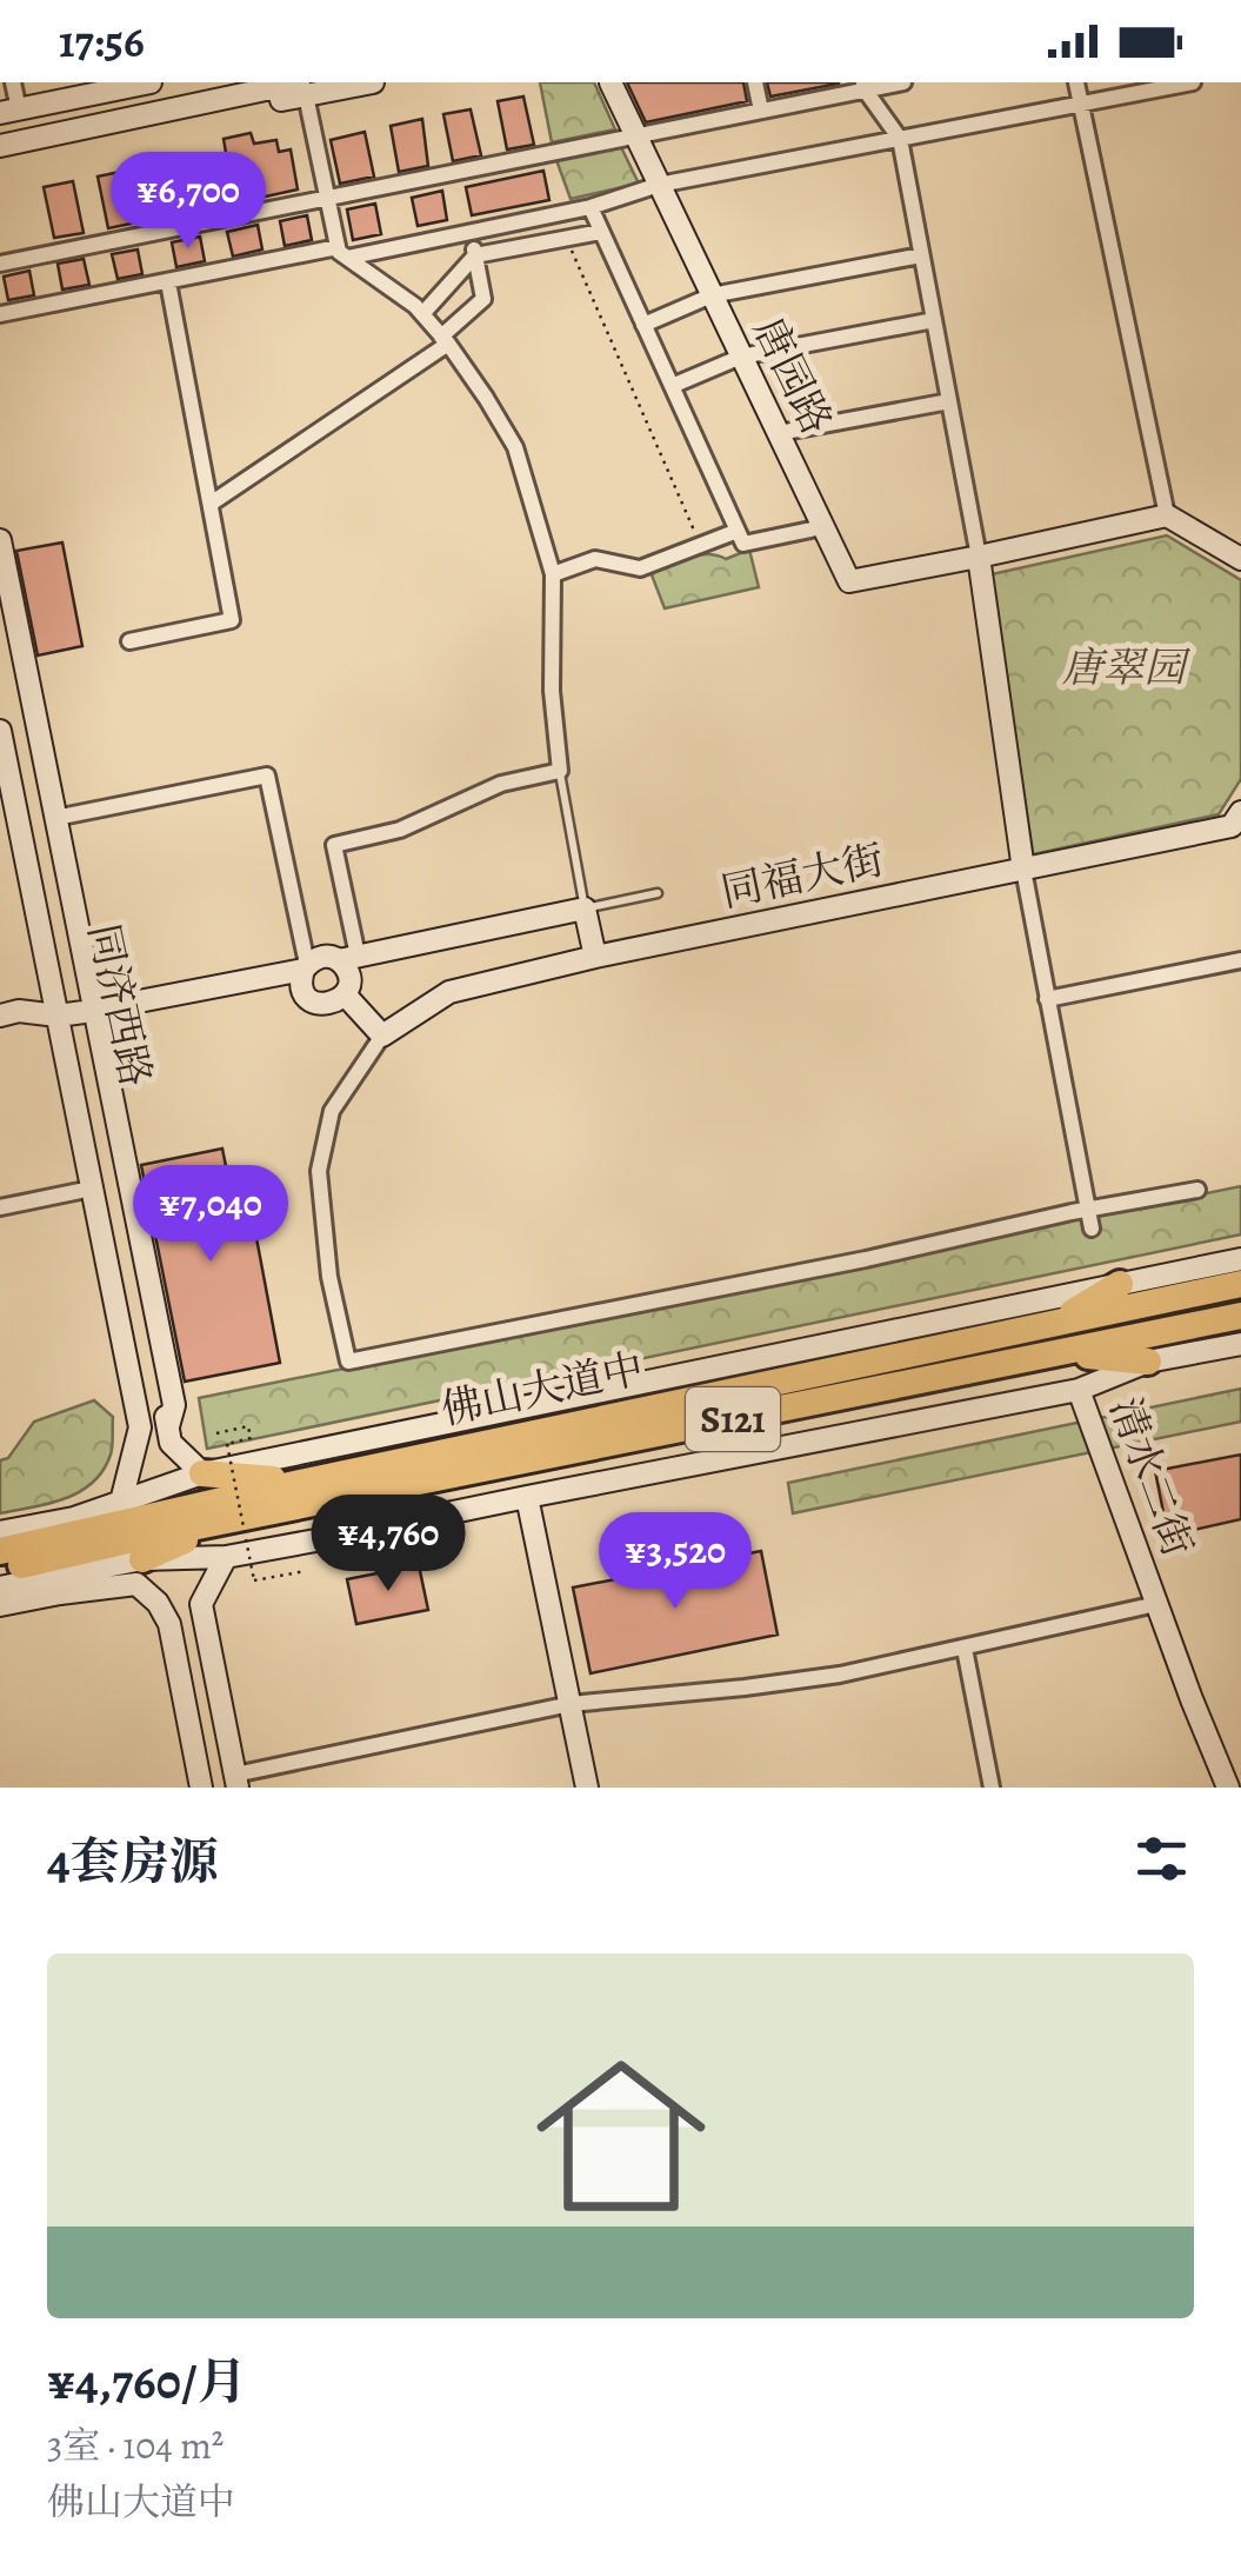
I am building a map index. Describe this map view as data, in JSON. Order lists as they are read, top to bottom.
{
  "streets": {
    "highway": ["佛山大道中", "S121"],
    "main road": [
      "唐园路",
      "同福大街",
      "同济西路",
      "清水二街"
    ]
  },
  "parks": ["唐翠园"],
  "page": {
    "status": "17:56",
    "price": [
      "¥6,700",
      "¥7,040",
      "¥4,760",
      "¥3,520"
    ],
    "heading": "4套房源",
    "list": [
      {
        "name": "¥4,760/月",
        "note": "3室 · 104 m² · 佛山大道中"
      }
    ]
  }
}
